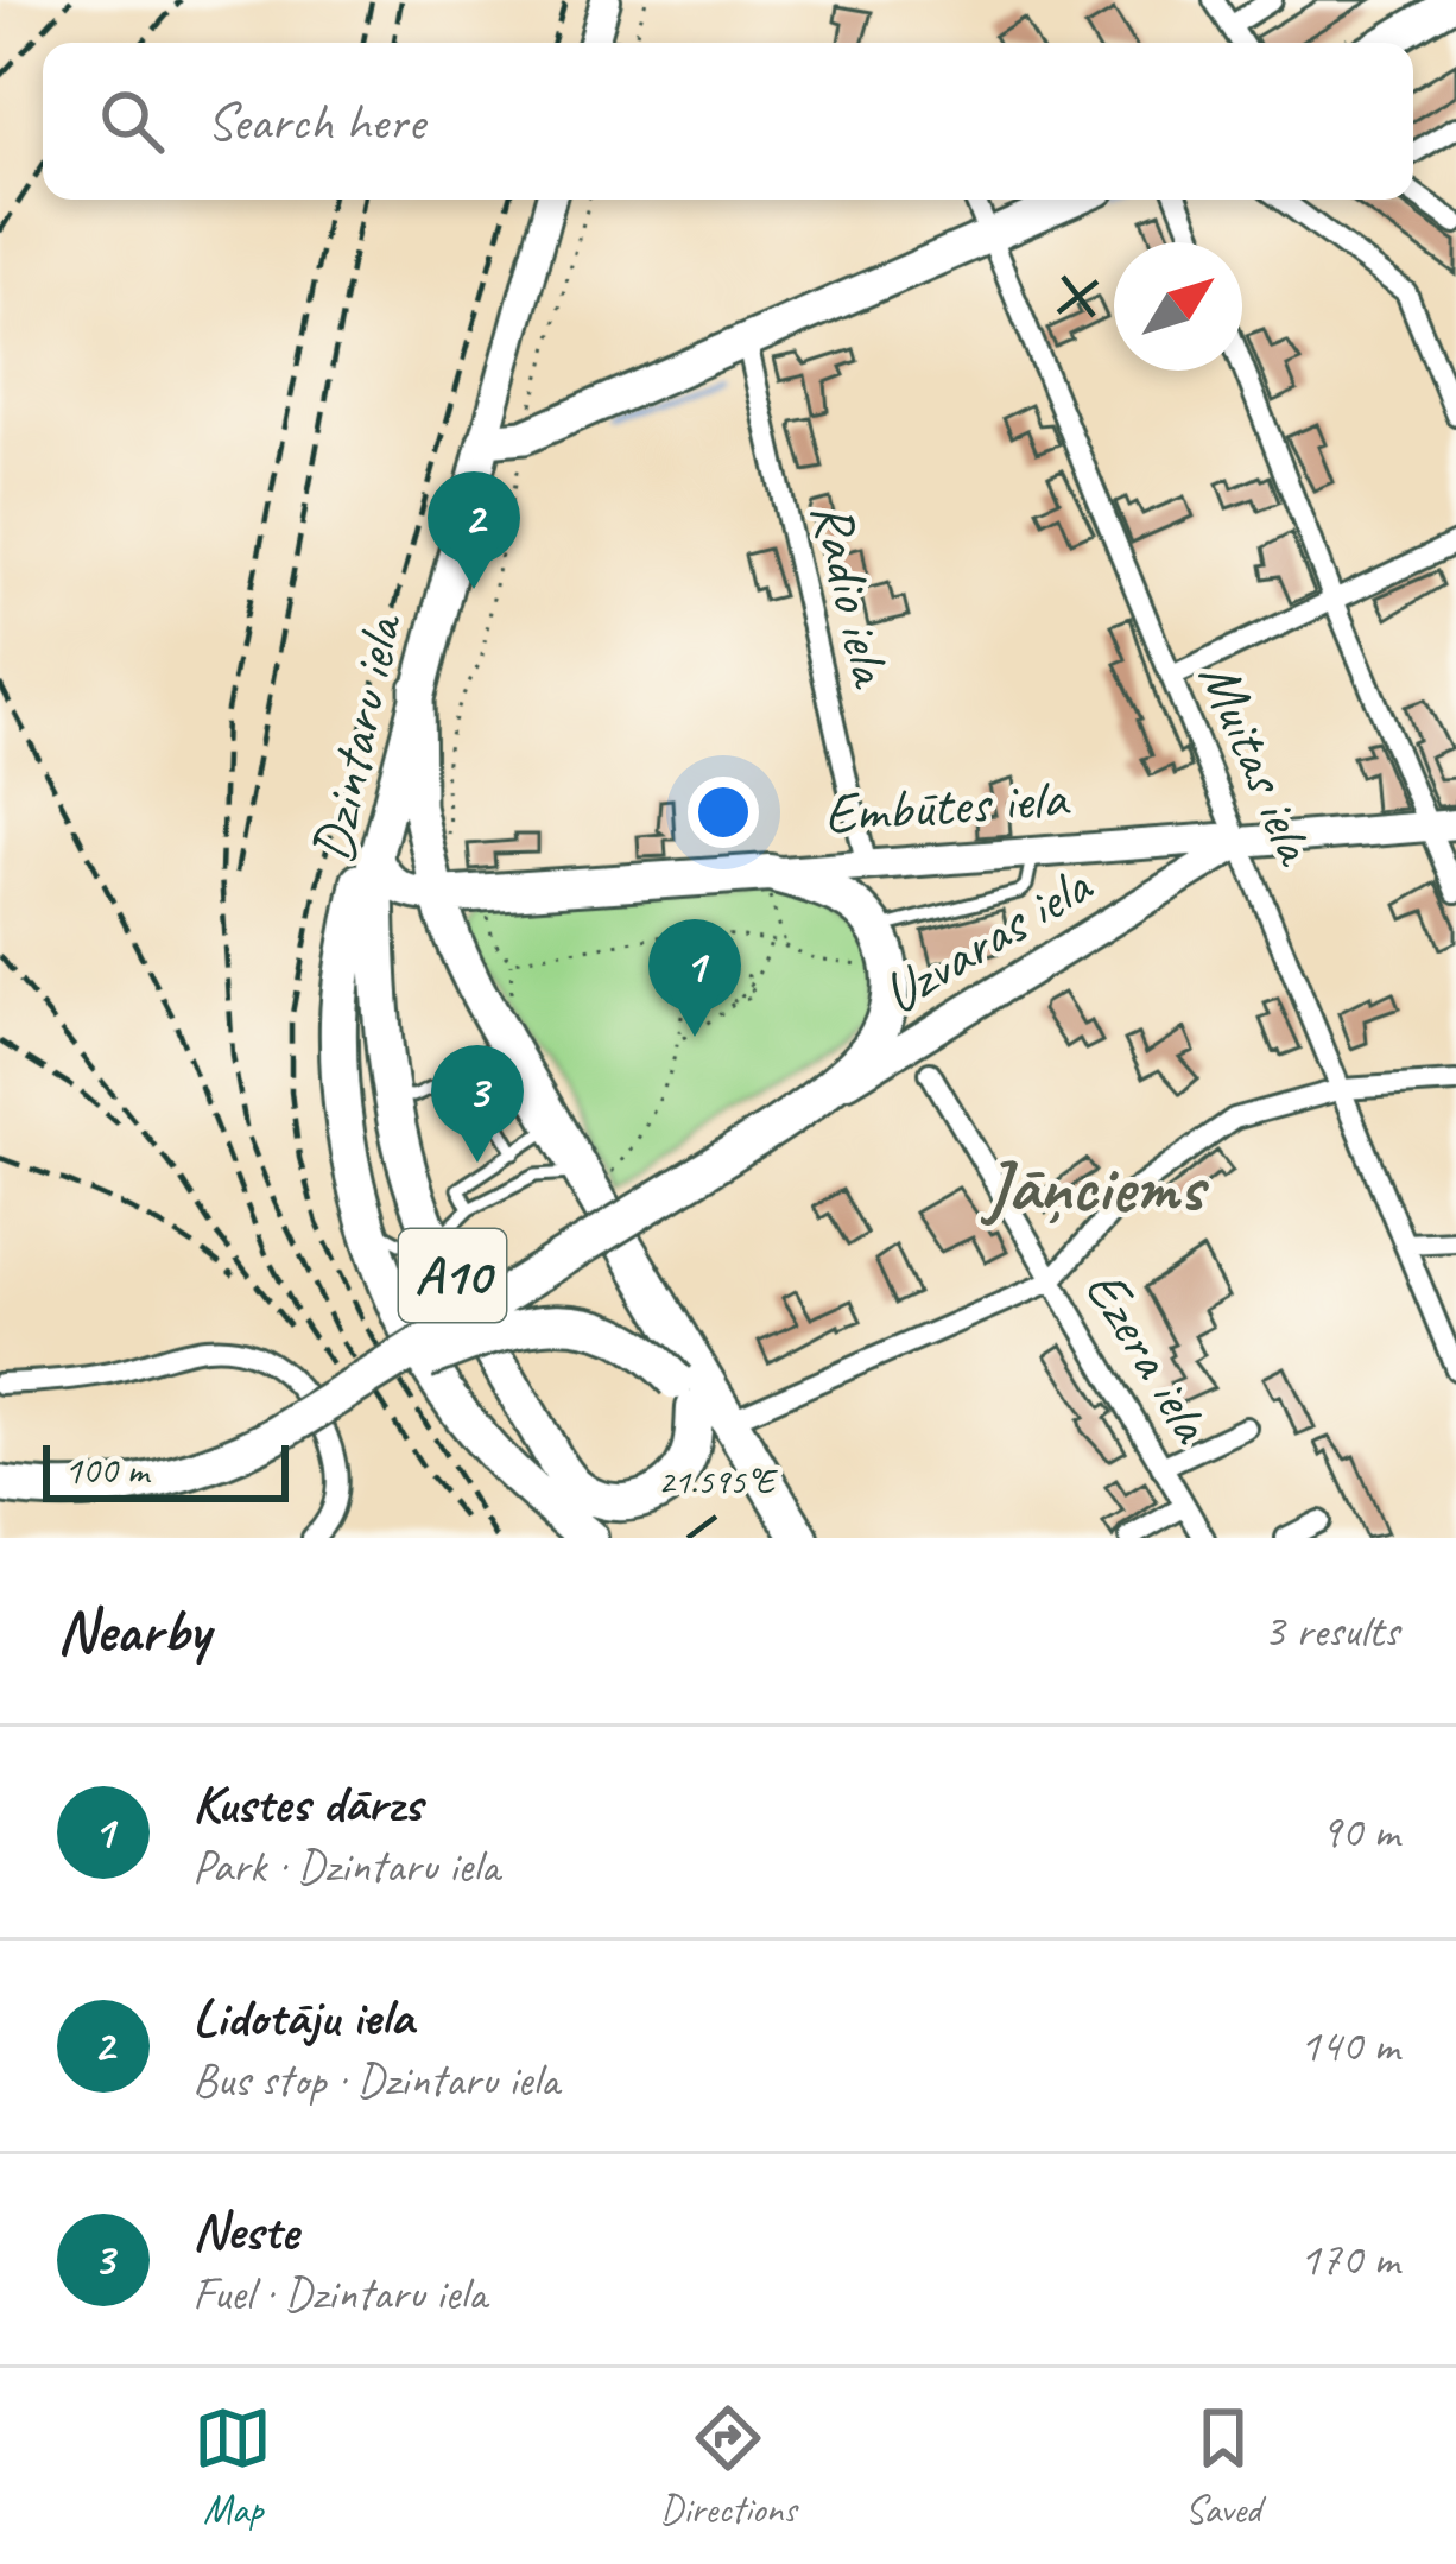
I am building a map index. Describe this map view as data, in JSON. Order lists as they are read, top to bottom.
{
  "streets": {
    "highway": ["Dzintaru iela", "Embūtes iela", "A10"],
    "street": [
      "Radio iela",
      "Muitas iela",
      "Uzvaras iela",
      "Ezera iela"
    ]
  },
  "crossings": [
    ["Radio iela", "Embūtes iela"],
    ["Dzintaru iela", "A10"],
    ["Muitas iela", "Embūtes iela"],
    ["Muitas iela", "Uzvaras iela"],
    ["Embūtes iela", "Uzvaras iela"],
    ["Embūtes iela", "A10"],
    ["Uzvaras iela", "A10"]
  ],
  "districts": ["Jāņciems"],
  "scale_bar": "100 m",
  "north": "top right",
  "page": {
    "search": "Search here",
    "pins": ["2", "1", "3"],
    "scale": "100 m",
    "heading": ["Nearby", "3 results"],
    "list": [
      {
        "mark": "1",
        "name": "Kustes dārzs",
        "note": "Park · Dzintaru iela",
        "value": "90 m"
      },
      {
        "mark": "2",
        "name": "Lidotāju iela",
        "note": "Bus stop · Dzintaru iela",
        "value": "140 m"
      },
      {
        "mark": "3",
        "name": "Neste",
        "note": "Fuel · Dzintaru iela",
        "value": "170 m"
      }
    ],
    "nav": ["Map", "Directions", "Saved"]
  },
  "coordinates": ["21.595°E"]
}
